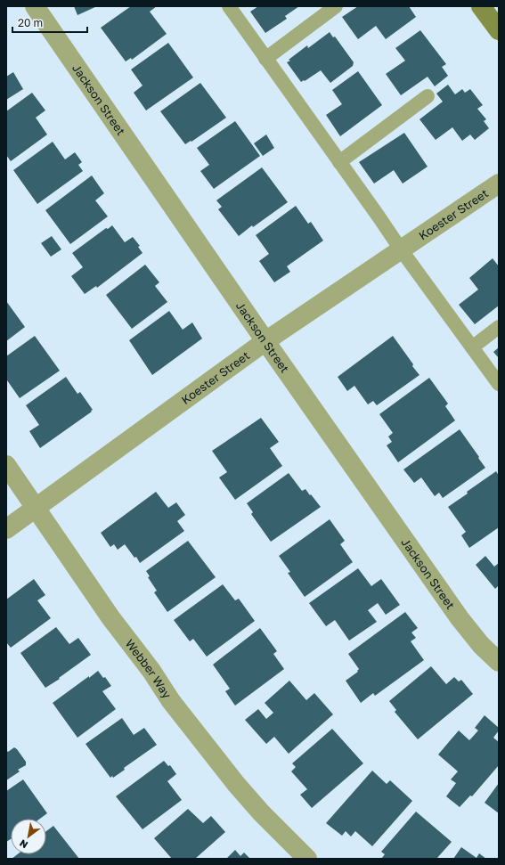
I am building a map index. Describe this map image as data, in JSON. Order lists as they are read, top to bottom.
{
  "streets": {
    "street": ["Jackson Street", "Koester Street", "Webber Way"]
  },
  "crossings": [
    ["Jackson Street", "Koester Street"],
    ["Koester Street", "Webber Way"]
  ],
  "scale_bar": "20 m",
  "north": "bottom left"
}
